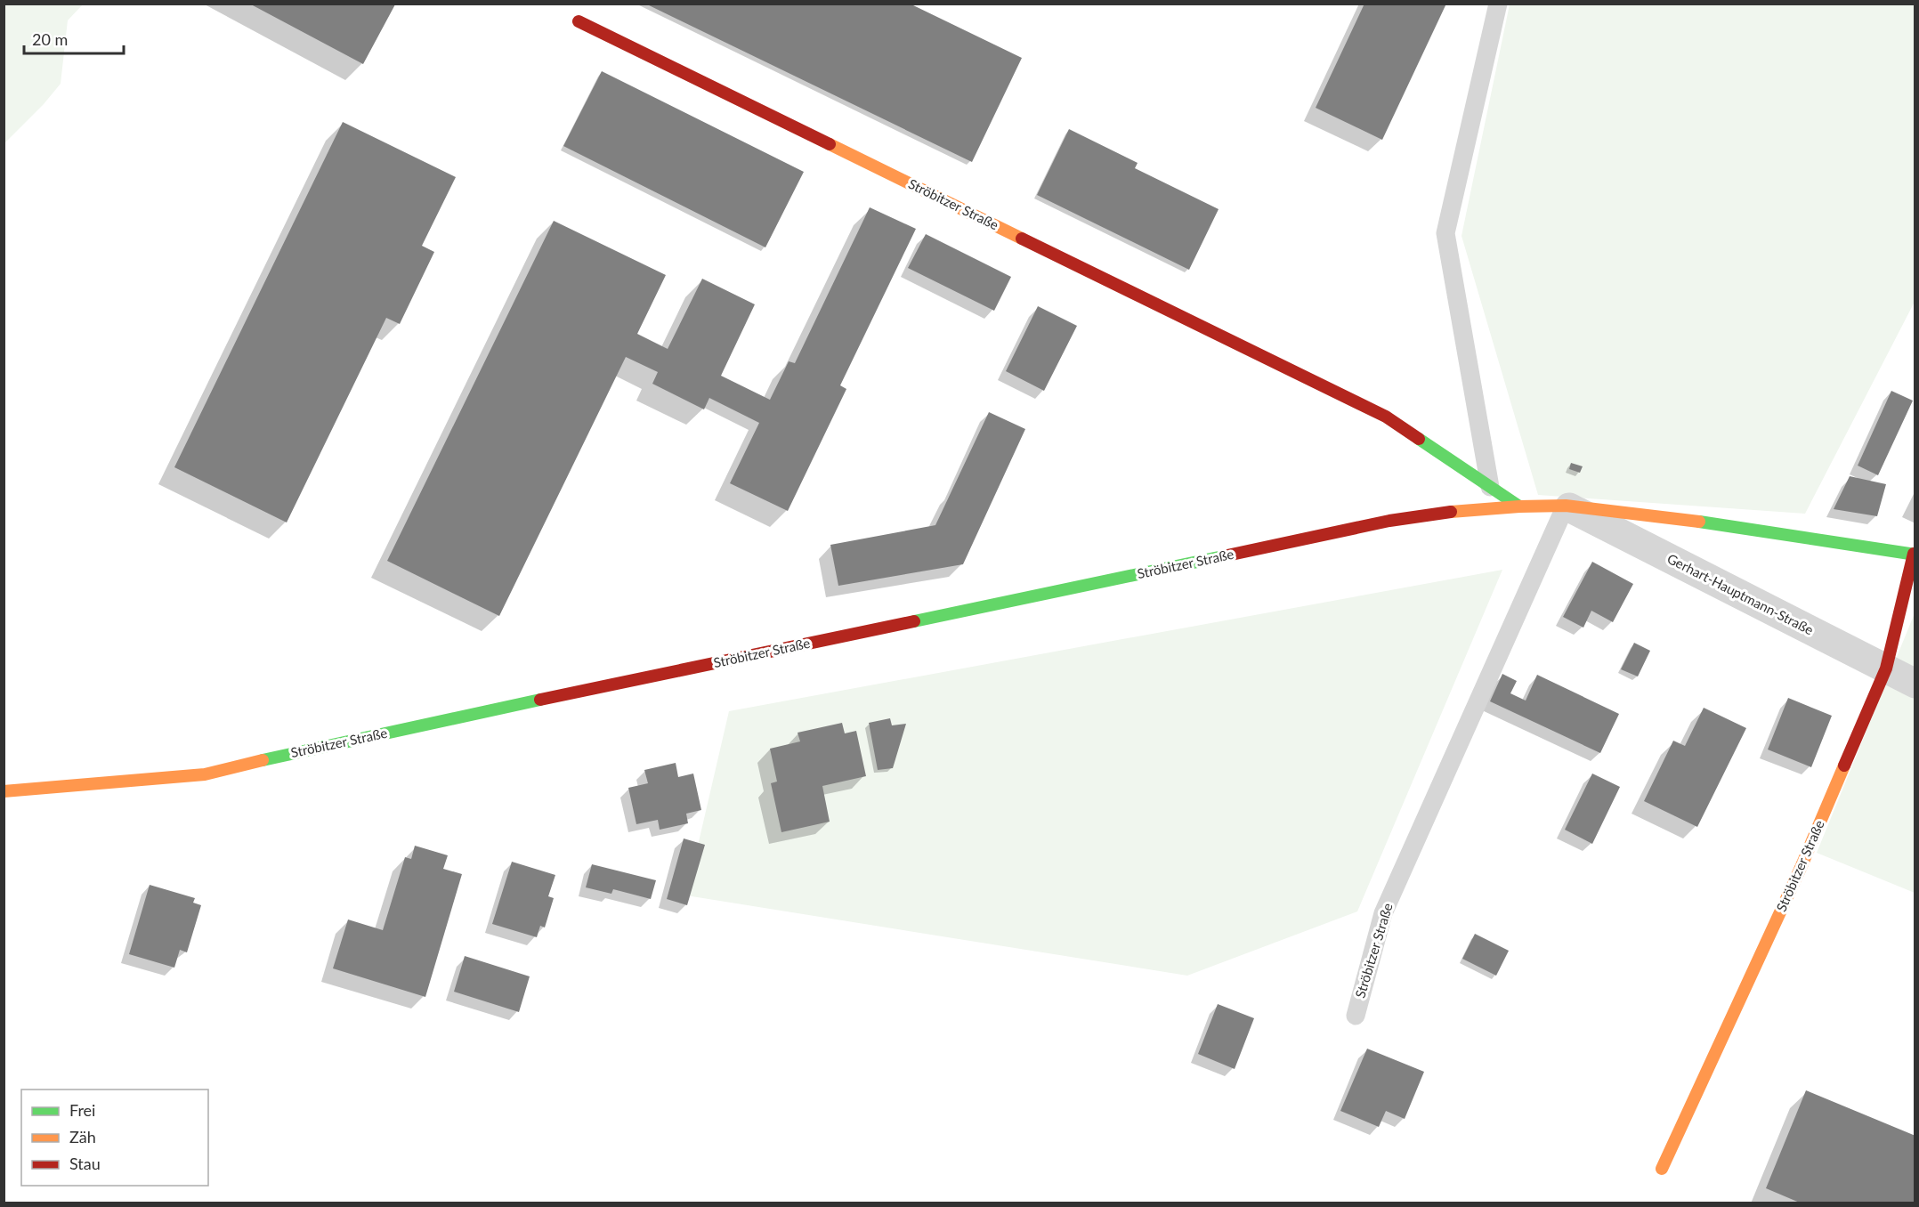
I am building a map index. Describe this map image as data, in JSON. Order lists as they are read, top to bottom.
{
  "streets": {
    "street": ["Ströbitzer Straße", "Gerhart-Hauptmann-Straße"]
  },
  "crossings": [
    ["Ströbitzer Straße", "Gerhart-Hauptmann-Straße"]
  ],
  "legend": ["Frei", "Zäh", "Stau"],
  "scale_bar": "20 m"
}
